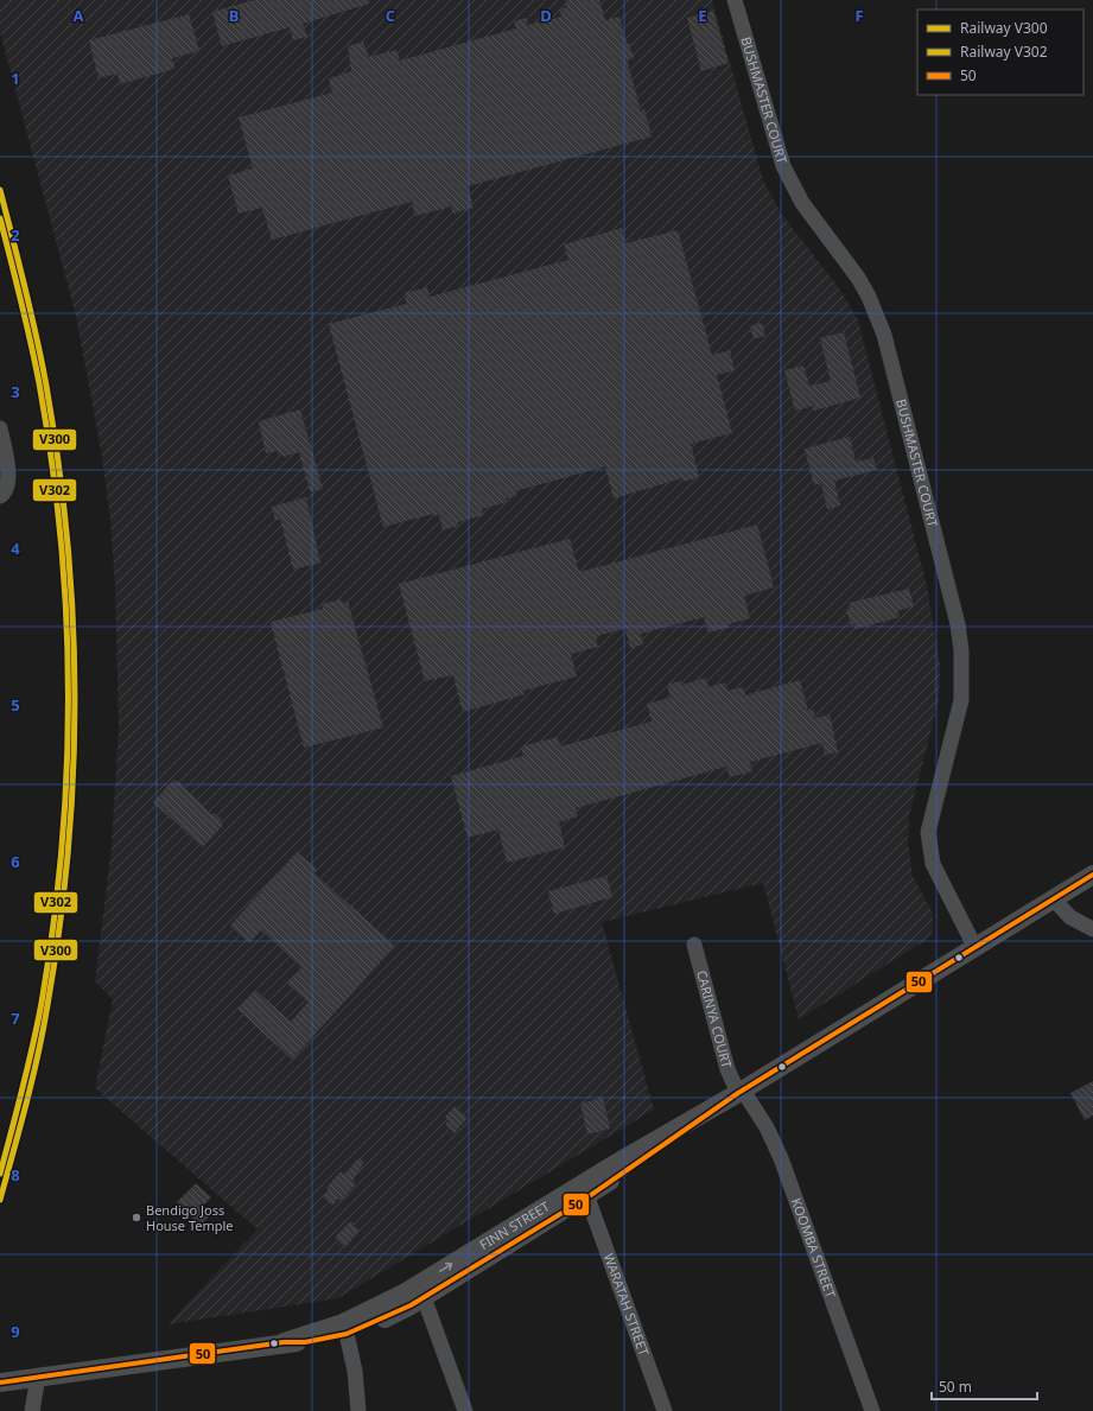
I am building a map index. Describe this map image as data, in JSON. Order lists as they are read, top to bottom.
{
  "streets": {
    "street": [
      "BUSHMASTER COURT",
      "CARINYA COURT",
      "FINN STREET",
      "KOOMBA STREET",
      "WARATAH STREET"
    ]
  },
  "crossings": [
    ["BUSHMASTER COURT", "FINN STREET"],
    ["CARINYA COURT", "FINN STREET"],
    ["CARINYA COURT", "KOOMBA STREET"],
    ["FINN STREET", "KOOMBA STREET"],
    ["FINN STREET", "WARATAH STREET"]
  ],
  "places": ["Bendigo Joss House Temple"],
  "lines": ["rail line V300", "rail line V302", "transit line 50"],
  "legend": ["Railway V300", "Railway V302", "50"],
  "scale_bar": "50 m",
  "grid": {
    "columns": [
      "A",
      "B",
      "C",
      "D",
      "E",
      "F"
    ],
    "rows": [
      "1",
      "2",
      "3",
      "4",
      "5",
      "6",
      "7",
      "8",
      "9"
    ]
  }
}
